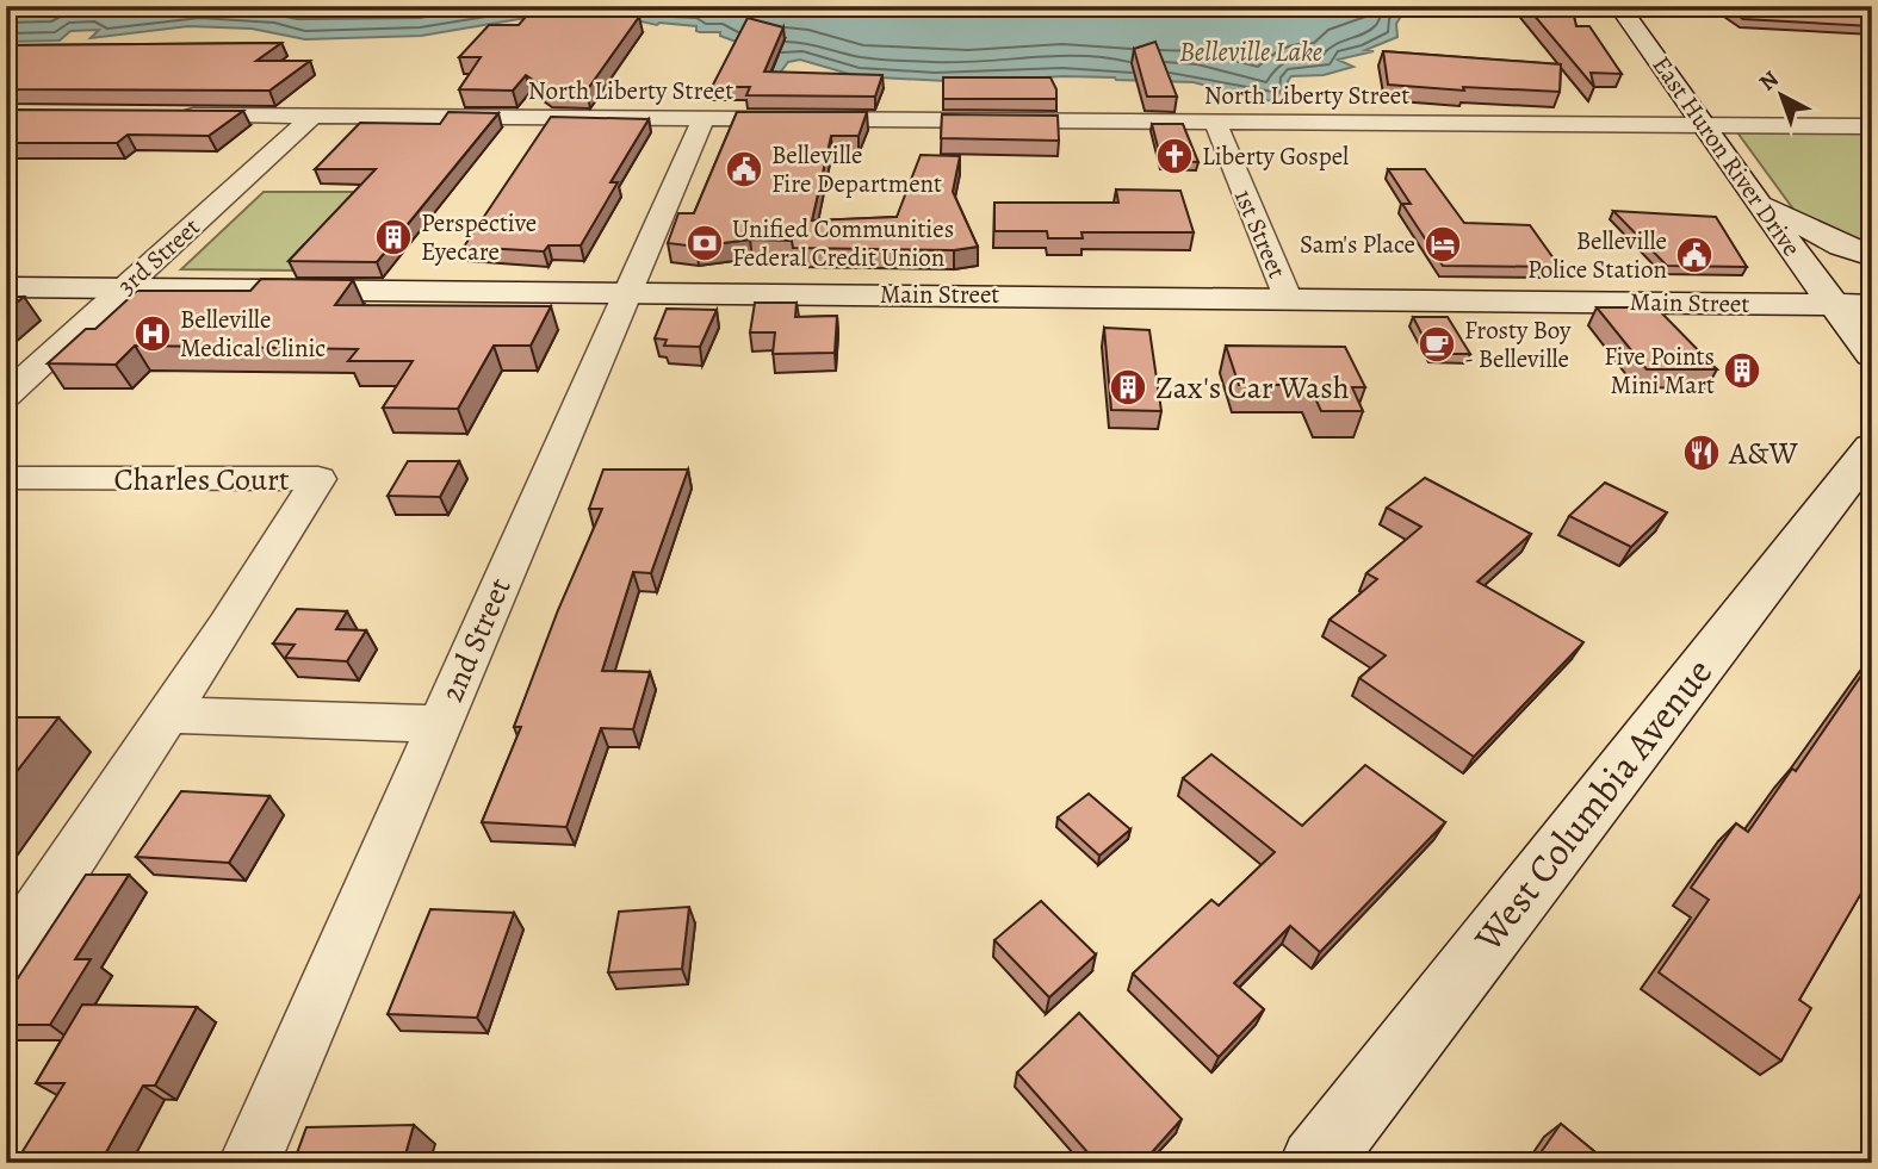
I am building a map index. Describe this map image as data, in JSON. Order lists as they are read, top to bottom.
{
  "streets": {
    "main road": ["East Huron River Drive", "Main Street", "West Columbia Avenue"],
    "street": [
      "North Liberty Street",
      "1st Street",
      "3rd Street",
      "Charles Court",
      "2nd Street"
    ]
  },
  "crossings": [
    ["North Liberty Street", "East Huron River Drive"],
    ["North Liberty Street", "1st Street"],
    ["North Liberty Street", "3rd Street"],
    ["North Liberty Street", "2nd Street"],
    ["East Huron River Drive", "Main Street"],
    ["1st Street", "Main Street"],
    ["3rd Street", "Main Street"],
    ["Main Street", "2nd Street"]
  ],
  "water": ["Belleville Lake"],
  "places": {
    "church": ["Liberty Gospel"],
    "public building": ["Belleville Fire Department", "Belleville Police Station"],
    "building": ["Perspective Eyecare", "Five Points Mini Mart", "Zax's Car Wash"],
    "bank": ["Unified Communities Federal Credit Union"],
    "hotel": ["Sam's Place"],
    "hospital": ["Belleville Medical Clinic"],
    "cafe": ["Frosty Boy - Belleville"],
    "restaurant": ["A&W"]
  },
  "north": "top left"
}
